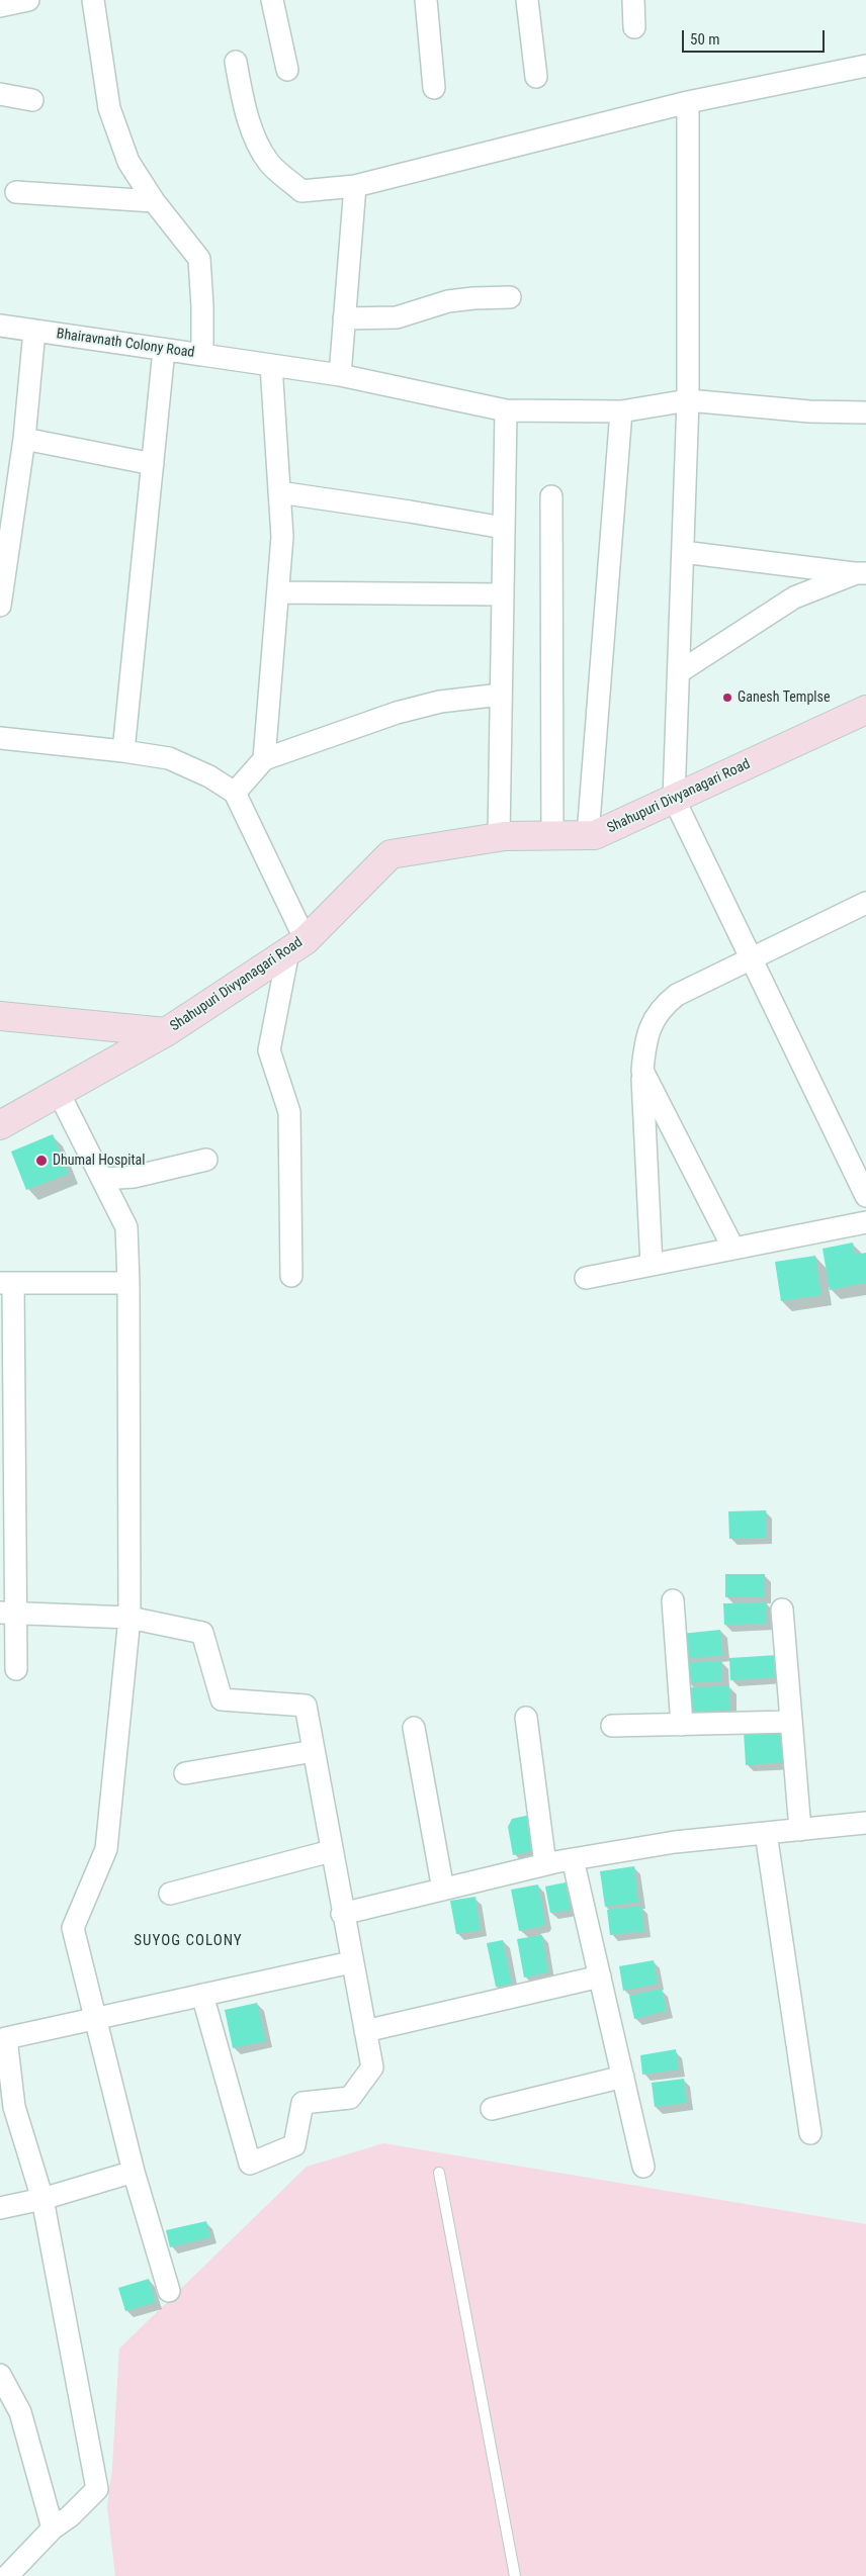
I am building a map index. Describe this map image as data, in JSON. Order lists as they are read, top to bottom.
{
  "streets": {
    "main road": ["Shahupuri Divyanagari Road"],
    "street": ["Bhairavnath Colony Road"]
  },
  "districts": ["SUYOG COLONY"],
  "places": ["Ganesh Templse", "Dhumal Hospital"],
  "scale_bar": "50 m"
}
